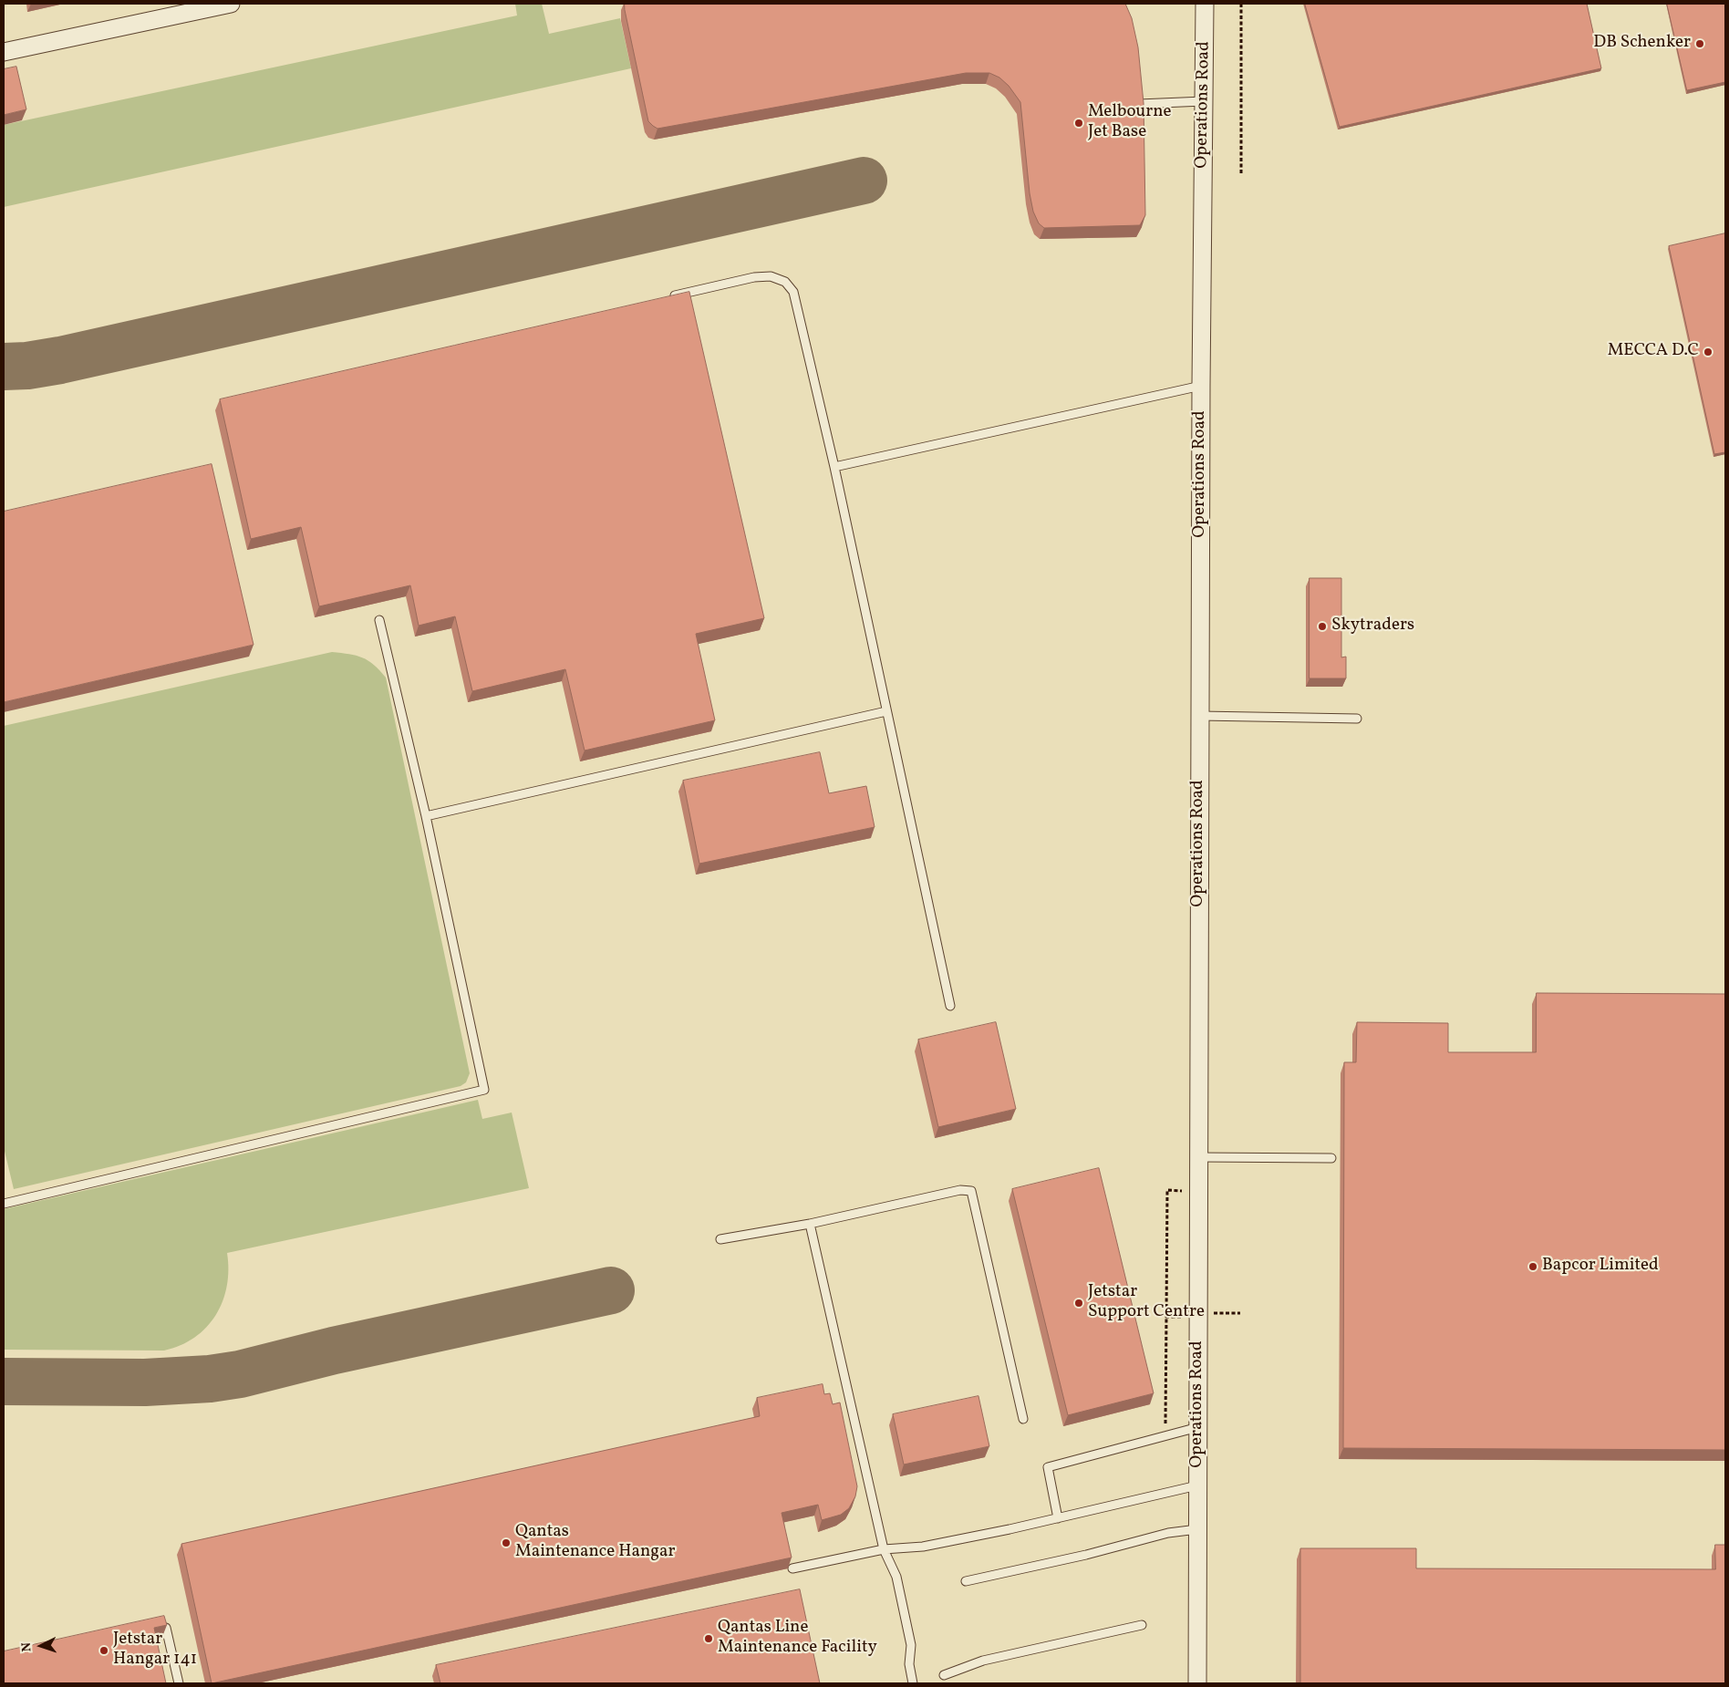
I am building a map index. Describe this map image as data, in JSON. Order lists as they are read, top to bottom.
{
  "streets": {
    "street": ["Operations Road"]
  },
  "places": [
    "DB Schenker",
    "Melbourne Jet Base",
    "MECCA D.C",
    "Skytraders",
    "Bapcor Limited",
    "Jetstar Support Centre",
    "Qantas Maintenance Hangar",
    "Qantas Line Maintenance Facility",
    "Jetstar Hangar 141"
  ],
  "north": "left"
}
